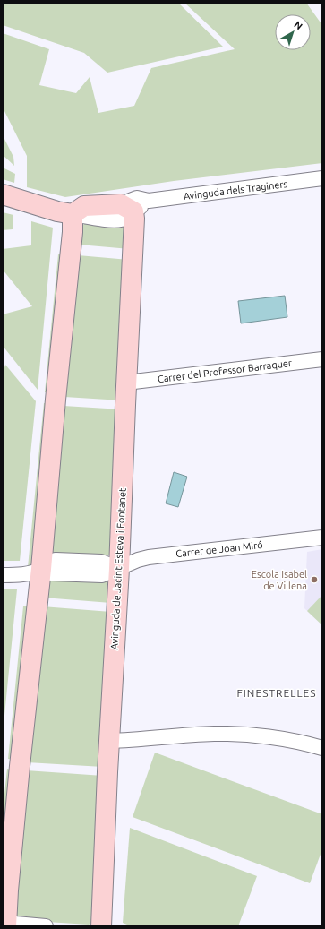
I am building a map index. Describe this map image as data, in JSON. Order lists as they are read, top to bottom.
{
  "streets": {
    "street": [
      "Avinguda dels Traginers",
      "Carrer del Professor Barraquer",
      "Carrer de Joan Miró",
      "Avinguda de Jacint Esteva i Fontanet"
    ]
  },
  "crossings": [
    ["Avinguda dels Traginers", "Avinguda de Jacint Esteva i Fontanet"],
    ["Carrer del Professor Barraquer", "Avinguda de Jacint Esteva i Fontanet"],
    ["Carrer de Joan Miró", "Avinguda de Jacint Esteva i Fontanet"]
  ],
  "districts": ["FINESTRELLES"],
  "places": ["Escola Isabel de Villena"],
  "north": "top right"
}
